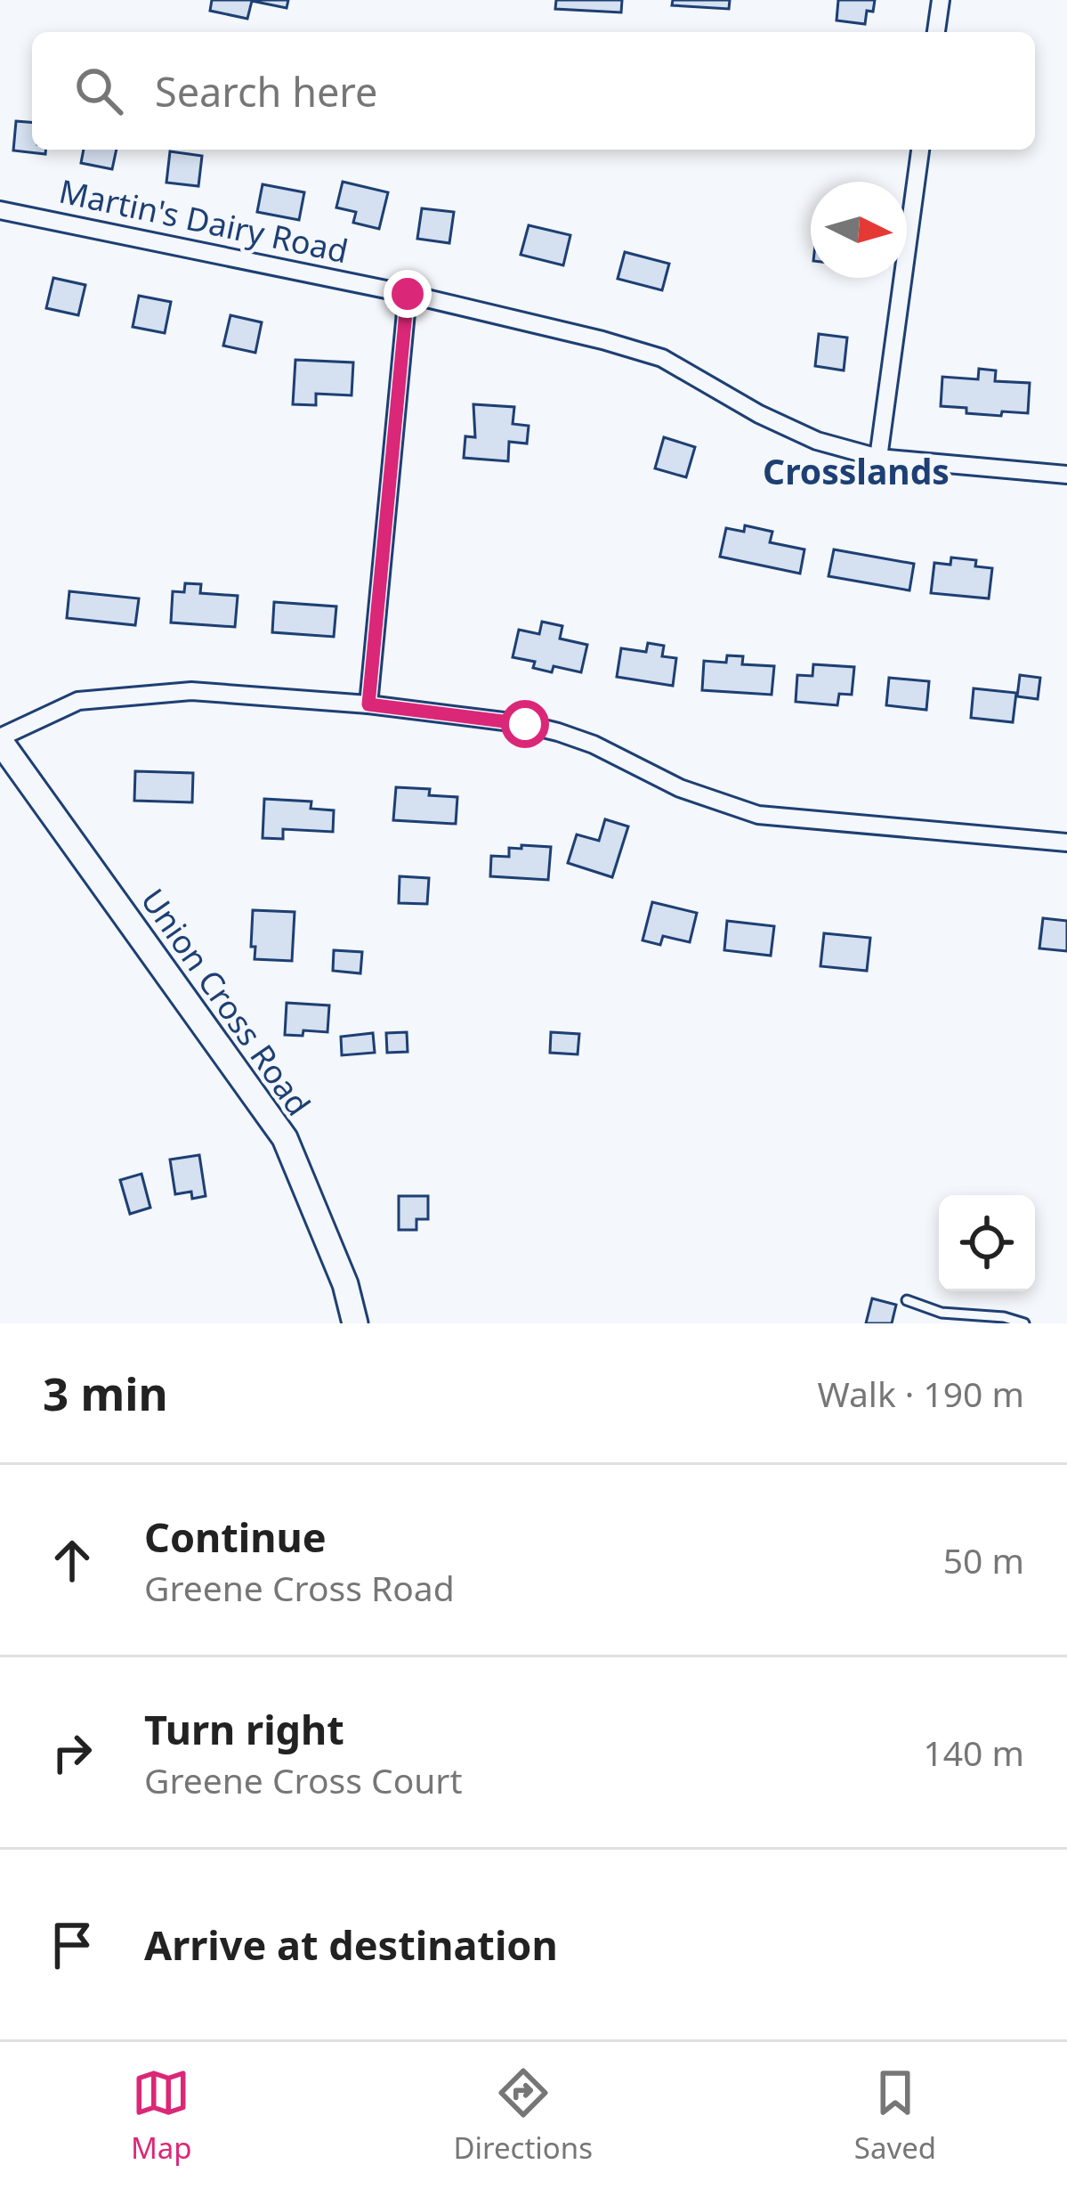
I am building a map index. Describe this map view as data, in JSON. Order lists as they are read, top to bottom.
{
  "streets": {
    "main road": ["Union Cross Road"],
    "street": ["Martin's Dairy Road"]
  },
  "districts": ["Crosslands"],
  "north": "right",
  "page": {
    "search": "Search here",
    "heading": ["3 min", "Walk · 190 m"],
    "list": [
      ["Continue", "Greene Cross Road", "50 m"],
      ["Turn right", "Greene Cross Court", "140 m"],
      "Arrive at destination"
    ],
    "nav": ["Map", "Directions", "Saved"]
  }
}
